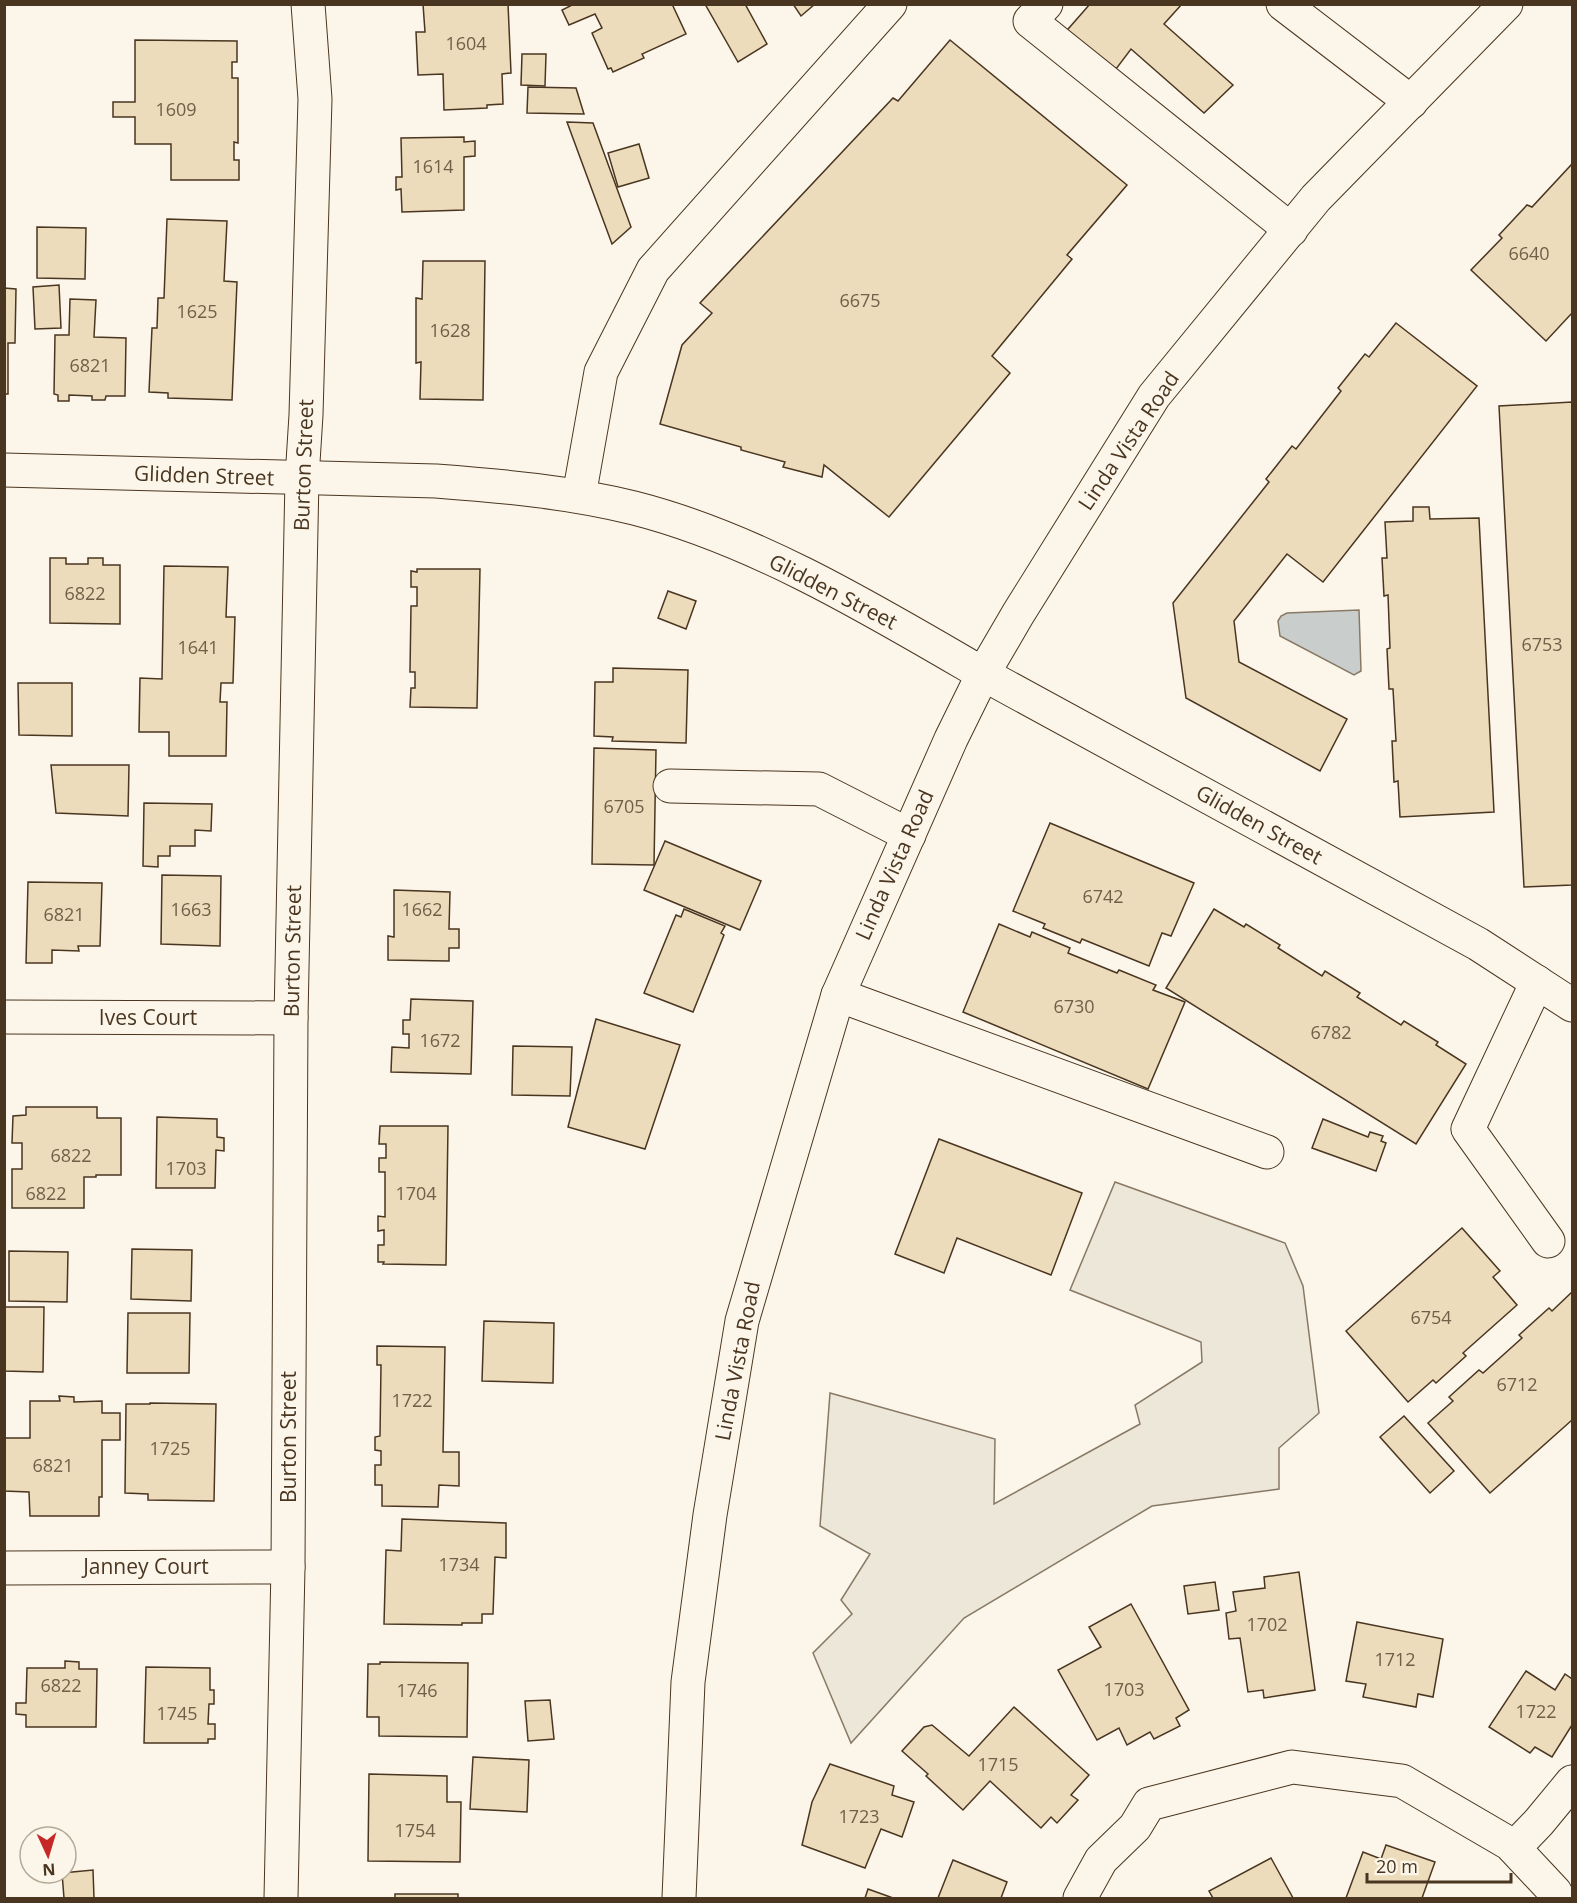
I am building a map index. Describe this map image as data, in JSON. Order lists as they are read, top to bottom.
{
  "streets": {
    "street": [
      "Linda Vista Road",
      "Burton Street",
      "Glidden Street",
      "Ives Court",
      "Janney Court"
    ]
  },
  "crossings": [
    ["Linda Vista Road", "Glidden Street"],
    ["Burton Street", "Glidden Street"],
    ["Burton Street", "Ives Court"],
    ["Burton Street", "Janney Court"]
  ],
  "house_numbers": [
    "1604",
    "1609",
    "1614",
    "6640",
    "6675",
    "1625",
    "1628",
    "6821",
    "6822",
    "6753",
    "1641",
    "6705",
    "6742",
    "1663",
    "1662",
    "6821",
    "6730",
    "6782",
    "1672",
    "6822",
    "1703",
    "6822",
    "1704",
    "6754",
    "6712",
    "1722",
    "1725",
    "6821",
    "1734",
    "1702",
    "1712",
    "6822",
    "1703",
    "1746",
    "1722",
    "1745",
    "1715",
    "1723",
    "1754"
  ],
  "scale_bar": "20 m",
  "north": "bottom"
}
